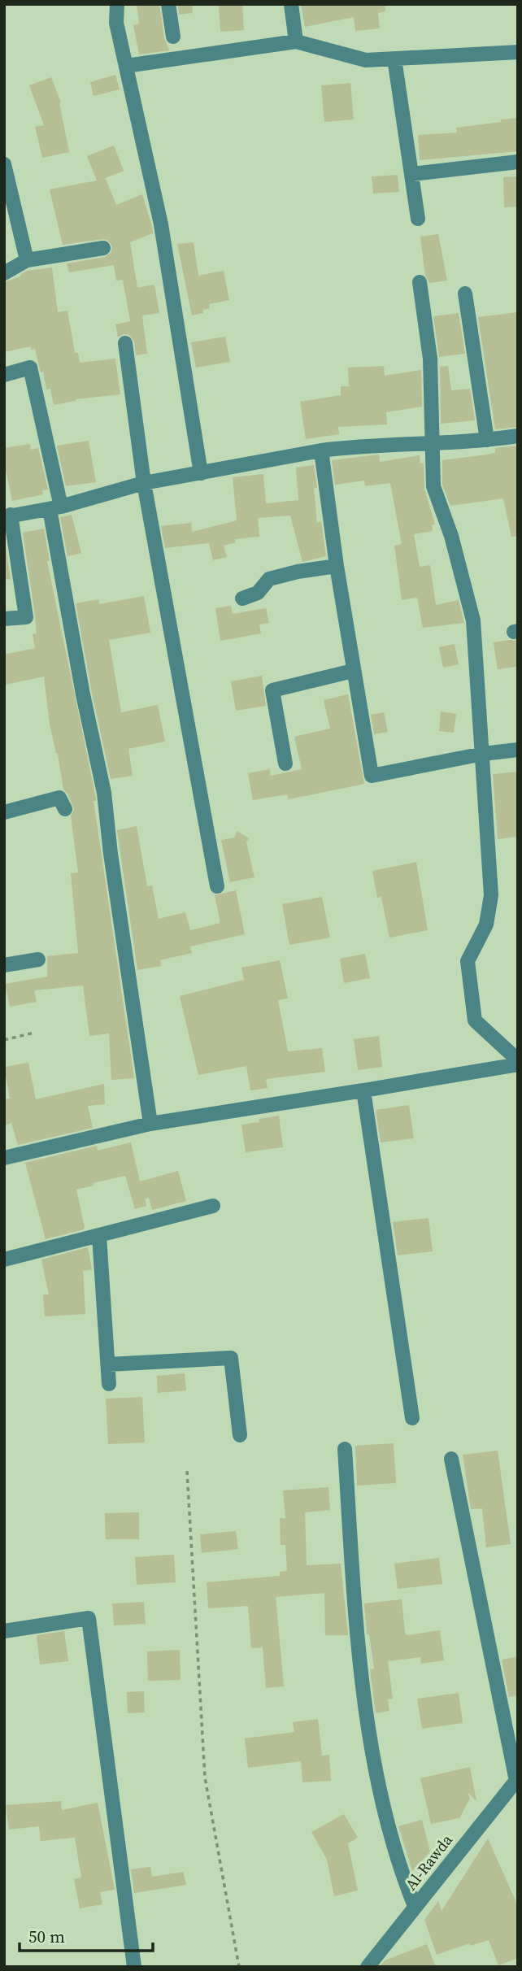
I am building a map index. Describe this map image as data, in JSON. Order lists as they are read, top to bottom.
{
  "streets": {
    "street": ["Al-Rawda"]
  },
  "scale_bar": "50 m"
}
